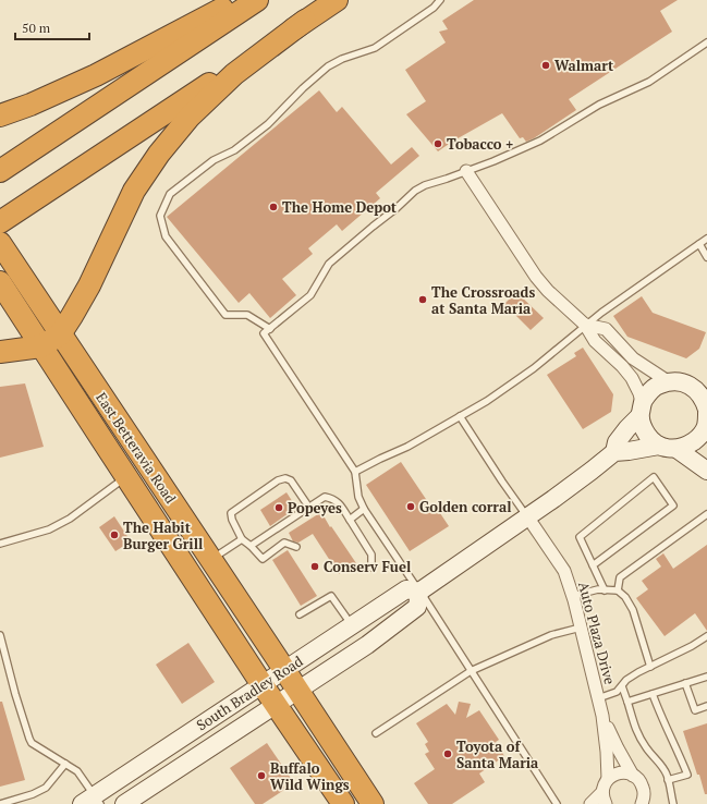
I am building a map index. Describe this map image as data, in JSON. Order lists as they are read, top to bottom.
{
  "streets": {
    "highway": ["East Betteravia Road"],
    "street": ["Auto Plaza Drive", "South Bradley Road"]
  },
  "crossings": [
    ["East Betteravia Road", "South Bradley Road"],
    ["Auto Plaza Drive", "South Bradley Road"]
  ],
  "places": [
    "Walmart",
    "Tobacco +",
    "The Home Depot",
    "The Crossroads at Santa Maria",
    "Golden corral",
    "Popeyes",
    "The Habit Burger Grill",
    "Conserv Fuel",
    "Toyota of Santa Maria",
    "Buffalo Wild Wings"
  ],
  "scale_bar": "50 m"
}
